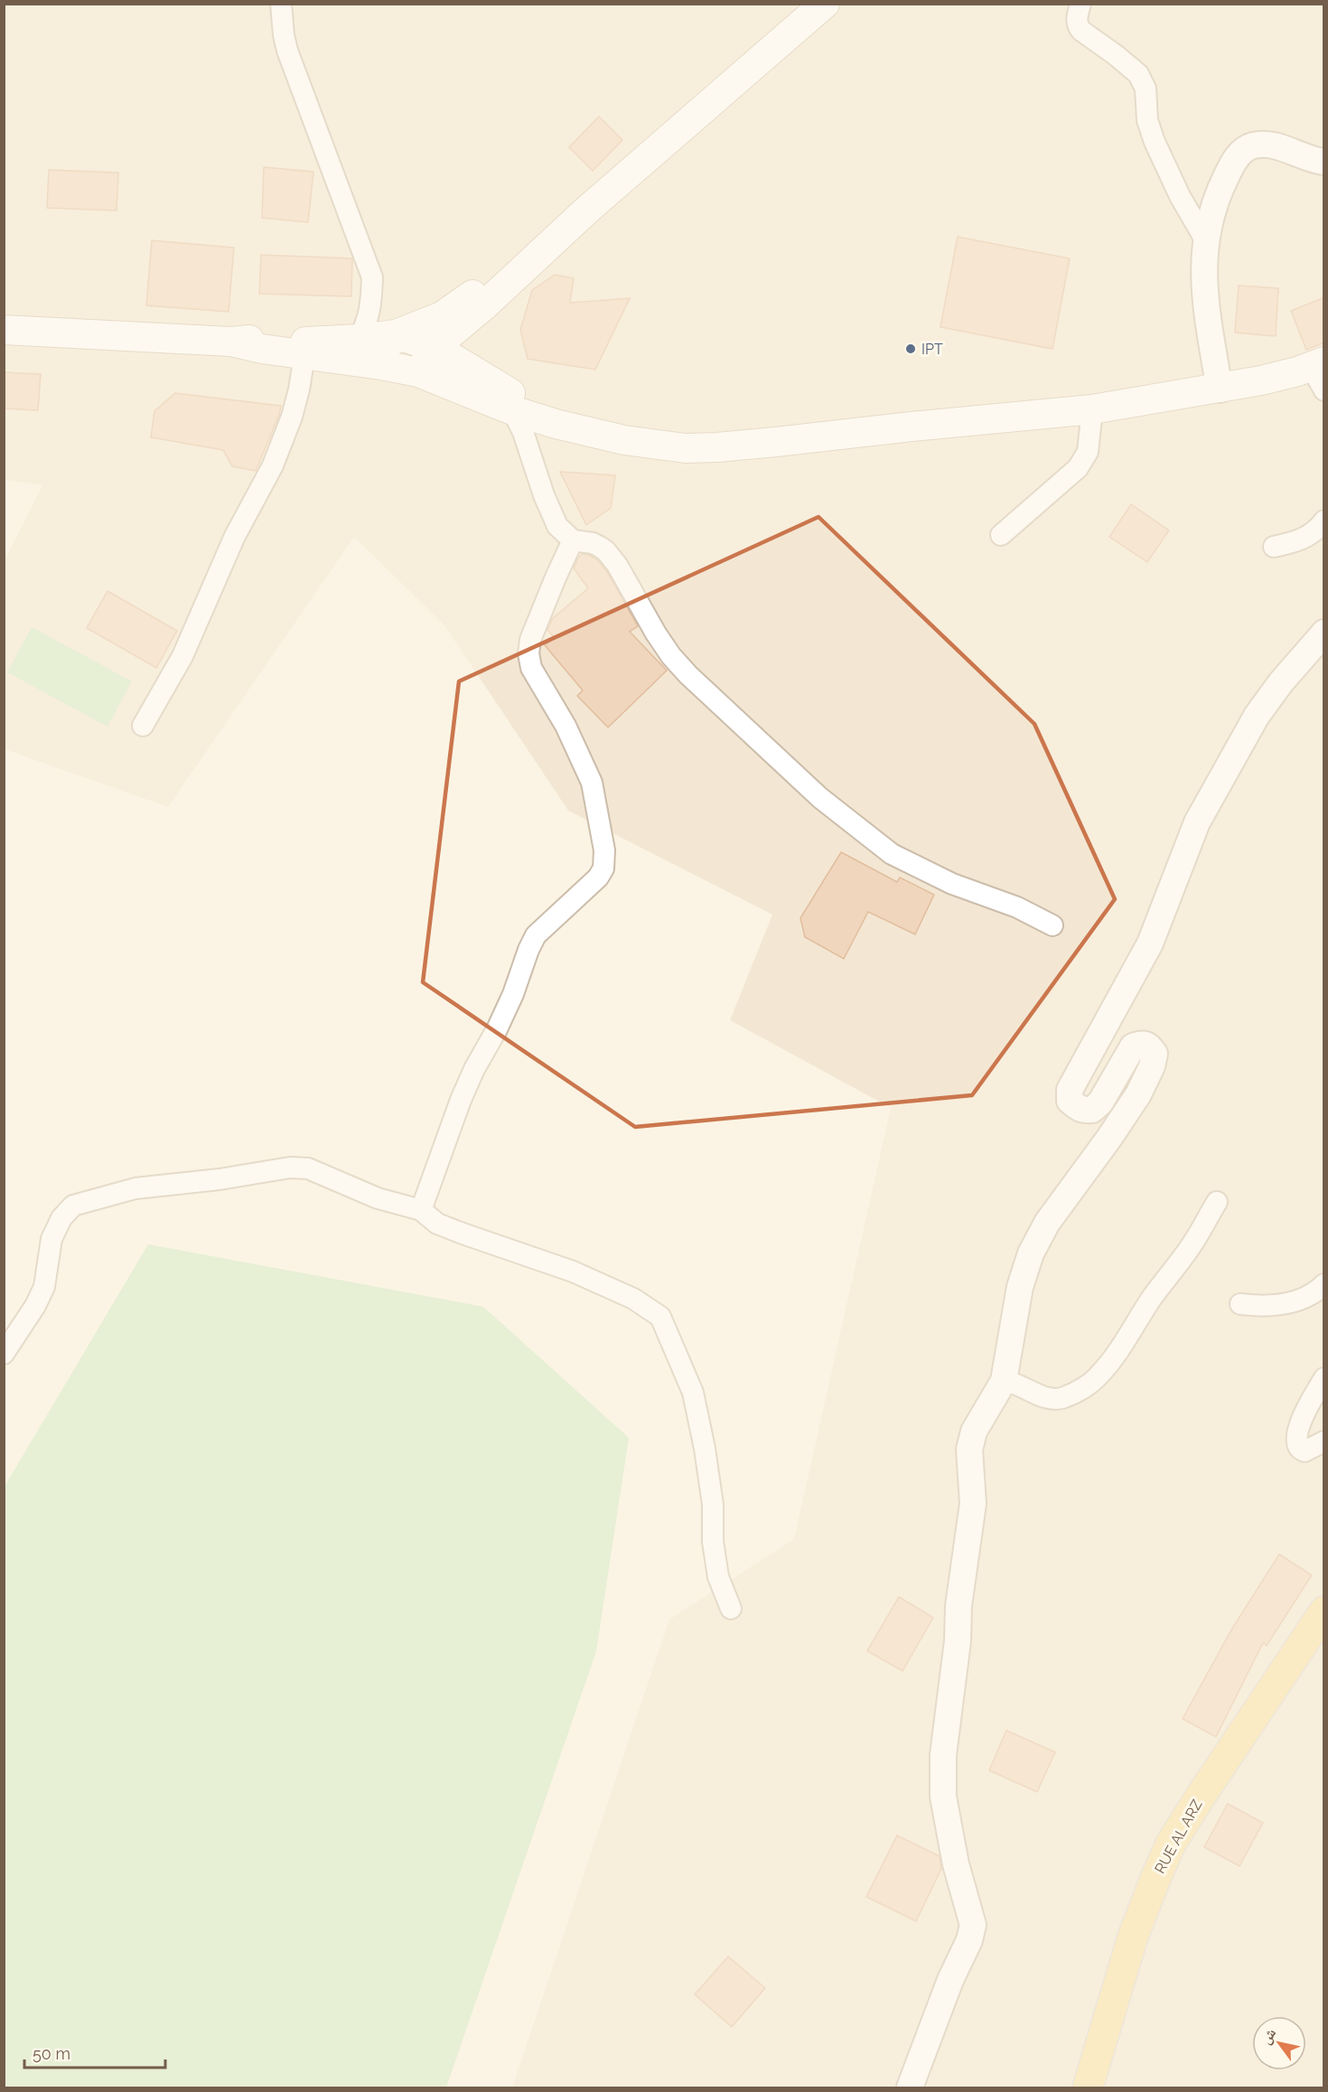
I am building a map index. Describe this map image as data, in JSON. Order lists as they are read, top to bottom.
{
  "streets": {
    "main road": ["RUE AL ARZ"]
  },
  "places": ["IPT"],
  "scale_bar": "50 m",
  "north": "top left"
}
